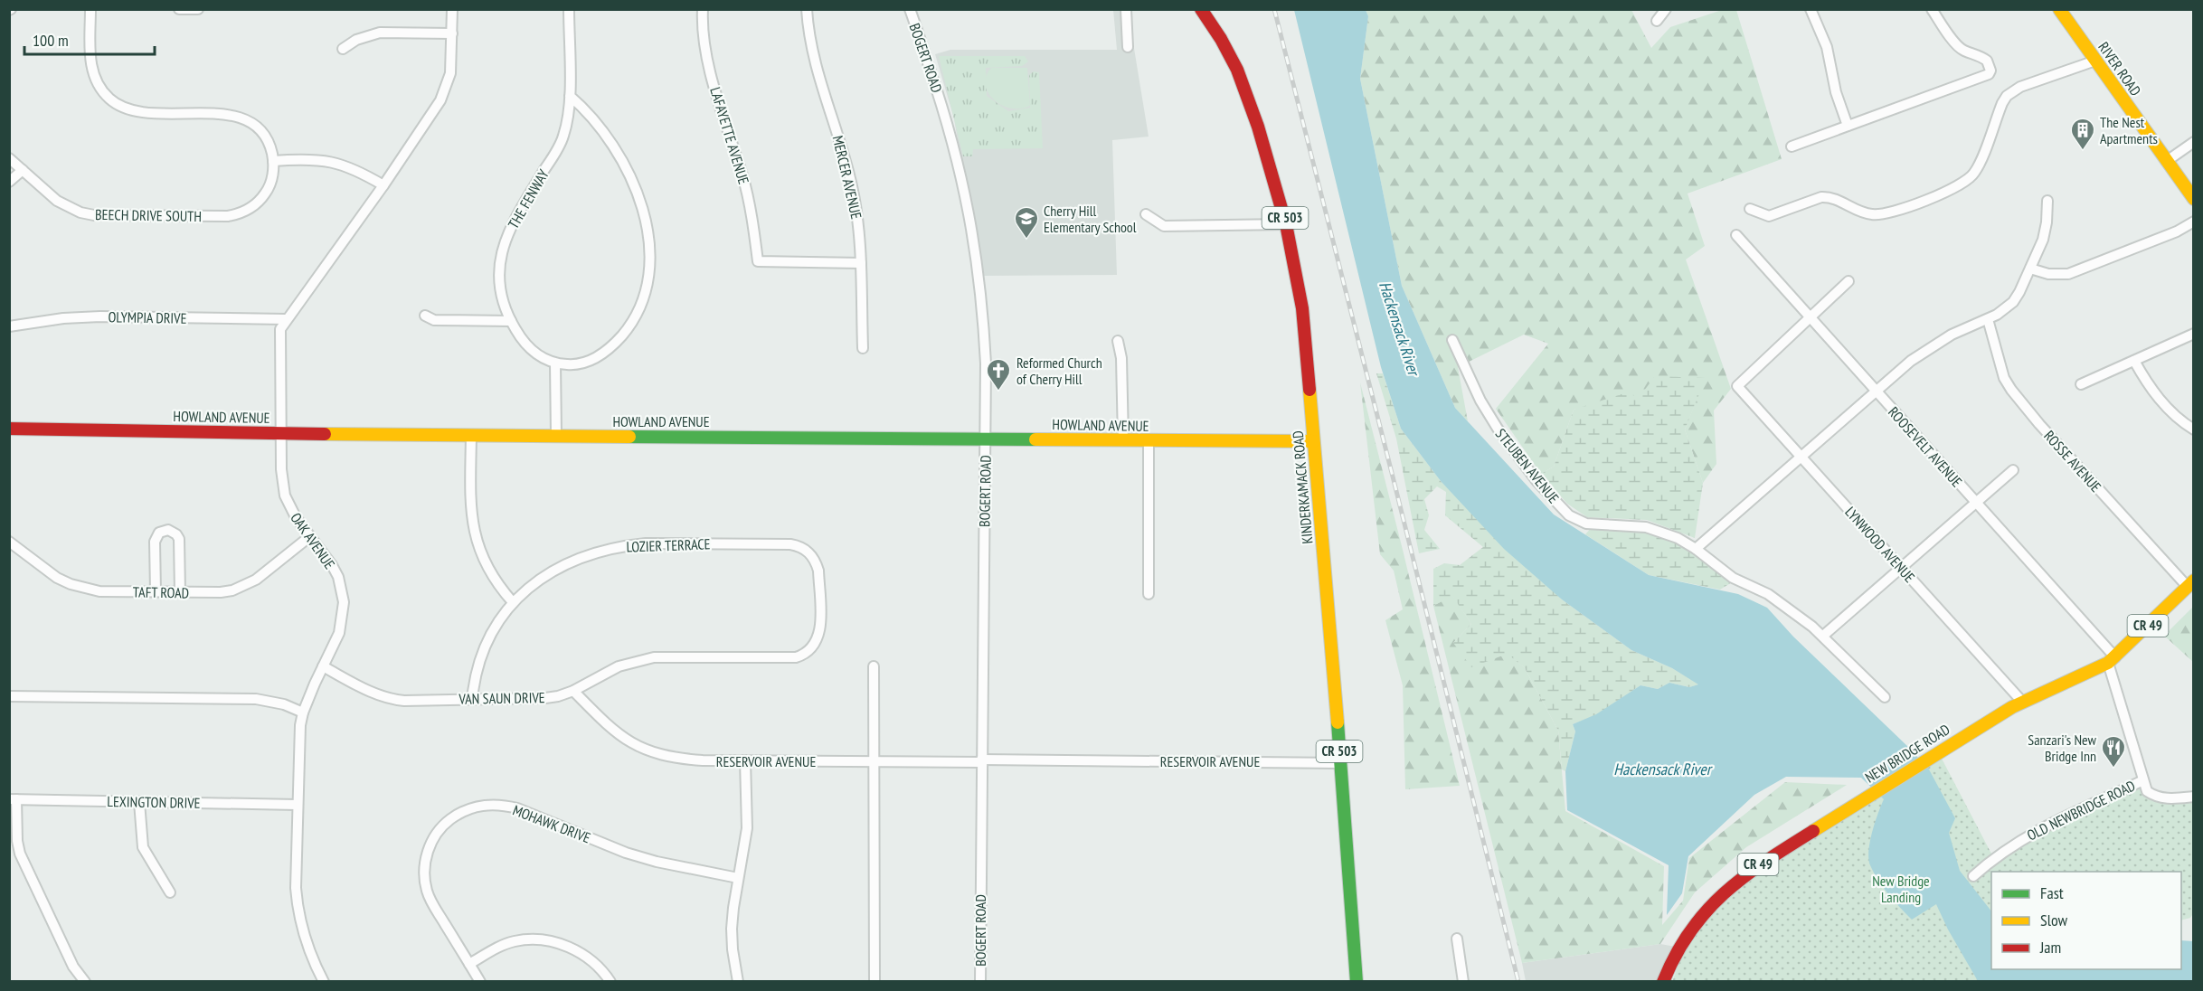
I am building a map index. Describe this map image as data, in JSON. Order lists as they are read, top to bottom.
{
  "streets": {
    "main road": [
      "RIVER ROAD",
      "CR 503",
      "HOWLAND AVENUE",
      "KINDERKAMACK ROAD",
      "CR 49",
      "NEW BRIDGE ROAD"
    ],
    "street": [
      "BOGERT ROAD",
      "LAFAYETTE AVENUE",
      "MERCER AVENUE",
      "THE FENWAY",
      "BEECH DRIVE SOUTH",
      "OLYMPIA DRIVE",
      "ROOSEVELT AVENUE",
      "ROSSE AVENUE",
      "STEUBEN AVENUE",
      "OAK AVENUE",
      "LYNWOOD AVENUE",
      "LOZIER TERRACE",
      "TAFT ROAD",
      "VAN SAUN DRIVE",
      "RESERVOIR AVENUE",
      "LEXINGTON DRIVE",
      "OLD NEWBRIDGE ROAD",
      "MOHAWK DRIVE"
    ]
  },
  "crossings": [
    ["BOGERT ROAD", "HOWLAND AVENUE"],
    ["BOGERT ROAD", "RESERVOIR AVENUE"],
    ["LAFAYETTE AVENUE", "MERCER AVENUE"],
    ["OLYMPIA DRIVE", "OAK AVENUE"],
    ["HOWLAND AVENUE", "KINDERKAMACK ROAD"],
    ["HOWLAND AVENUE", "OAK AVENUE"],
    ["ROOSEVELT AVENUE", "LYNWOOD AVENUE"],
    ["ROOSEVELT AVENUE", "NEW BRIDGE ROAD"],
    ["ROOSEVELT AVENUE", "OLD NEWBRIDGE ROAD"],
    ["ROSSE AVENUE", "NEW BRIDGE ROAD"],
    ["KINDERKAMACK ROAD", "RESERVOIR AVENUE"],
    ["OAK AVENUE", "TAFT ROAD"],
    ["OAK AVENUE", "VAN SAUN DRIVE"],
    ["OAK AVENUE", "LEXINGTON DRIVE"],
    ["LYNWOOD AVENUE", "NEW BRIDGE ROAD"],
    ["LOZIER TERRACE", "VAN SAUN DRIVE"],
    ["VAN SAUN DRIVE", "RESERVOIR AVENUE"],
    ["NEW BRIDGE ROAD", "OLD NEWBRIDGE ROAD"]
  ],
  "water": ["Hackensack River"],
  "parks": ["New Bridge Landing"],
  "places": {
    "building": ["The Nest Apartments"],
    "school or university": ["Cherry Hill Elementary School"],
    "church": ["Reformed Church of Cherry Hill"],
    "restaurant": ["Sanzari's New Bridge Inn"]
  },
  "legend": ["Fast", "Slow", "Jam"],
  "scale_bar": "100 m"
}
